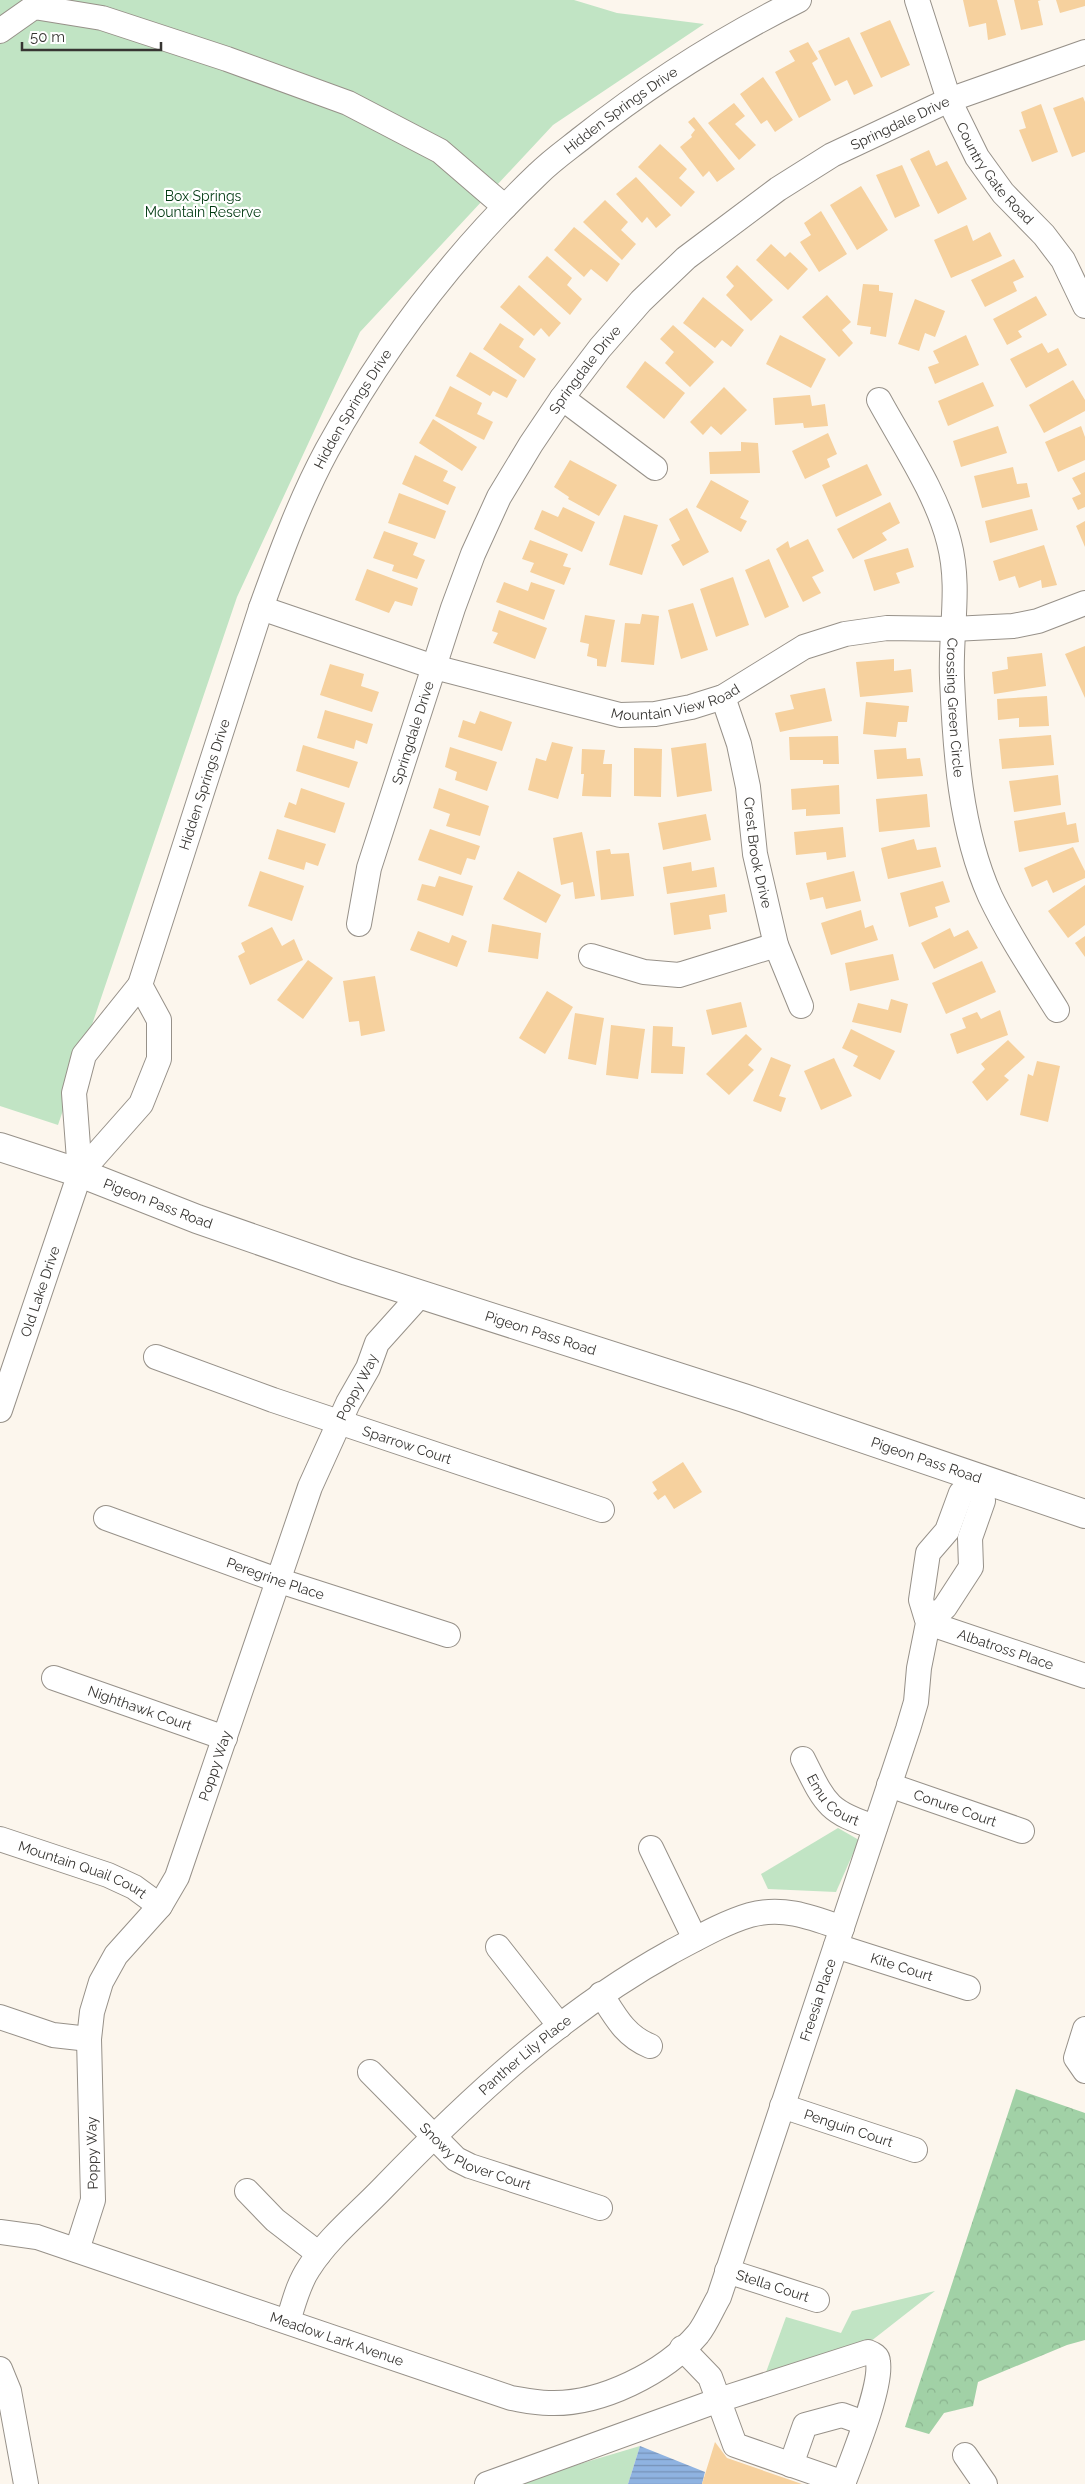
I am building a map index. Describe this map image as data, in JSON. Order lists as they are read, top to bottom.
{
  "streets": {
    "main road": ["Pigeon Pass Road"],
    "street": [
      "Hidden Springs Drive",
      "Springdale Drive",
      "Country Gate Road",
      "Mountain View Road",
      "Crossing Green Circle",
      "Crest Brook Drive",
      "Old Lake Drive",
      "Poppy Way",
      "Sparrow Court",
      "Peregrine Place",
      "Albatross Place",
      "Nighthawk Court",
      "Emu Court",
      "Conure Court",
      "Mountain Quail Court",
      "Kite Court",
      "Freesia Place",
      "Panther Lily Place",
      "Penguin Court",
      "Snowy Plover Court",
      "Stella Court",
      "Meadow Lark Avenue"
    ]
  },
  "crossings": [
    ["Hidden Springs Drive", "Mountain View Road"],
    ["Hidden Springs Drive", "Pigeon Pass Road"],
    ["Hidden Springs Drive", "Old Lake Drive"],
    ["Springdale Drive", "Country Gate Road"],
    ["Springdale Drive", "Mountain View Road"],
    ["Mountain View Road", "Crossing Green Circle"],
    ["Mountain View Road", "Crest Brook Drive"],
    ["Pigeon Pass Road", "Old Lake Drive"],
    ["Pigeon Pass Road", "Poppy Way"],
    ["Poppy Way", "Sparrow Court"],
    ["Poppy Way", "Peregrine Place"],
    ["Poppy Way", "Nighthawk Court"],
    ["Poppy Way", "Mountain Quail Court"],
    ["Poppy Way", "Meadow Lark Avenue"],
    ["Albatross Place", "Freesia Place"],
    ["Emu Court", "Freesia Place"],
    ["Conure Court", "Freesia Place"],
    ["Kite Court", "Freesia Place"],
    ["Kite Court", "Panther Lily Place"],
    ["Freesia Place", "Panther Lily Place"],
    ["Freesia Place", "Penguin Court"],
    ["Freesia Place", "Stella Court"],
    ["Freesia Place", "Meadow Lark Avenue"],
    ["Panther Lily Place", "Snowy Plover Court"],
    ["Panther Lily Place", "Meadow Lark Avenue"]
  ],
  "parks": ["Box Springs Mountain Reserve"],
  "scale_bar": "50 m"
}
